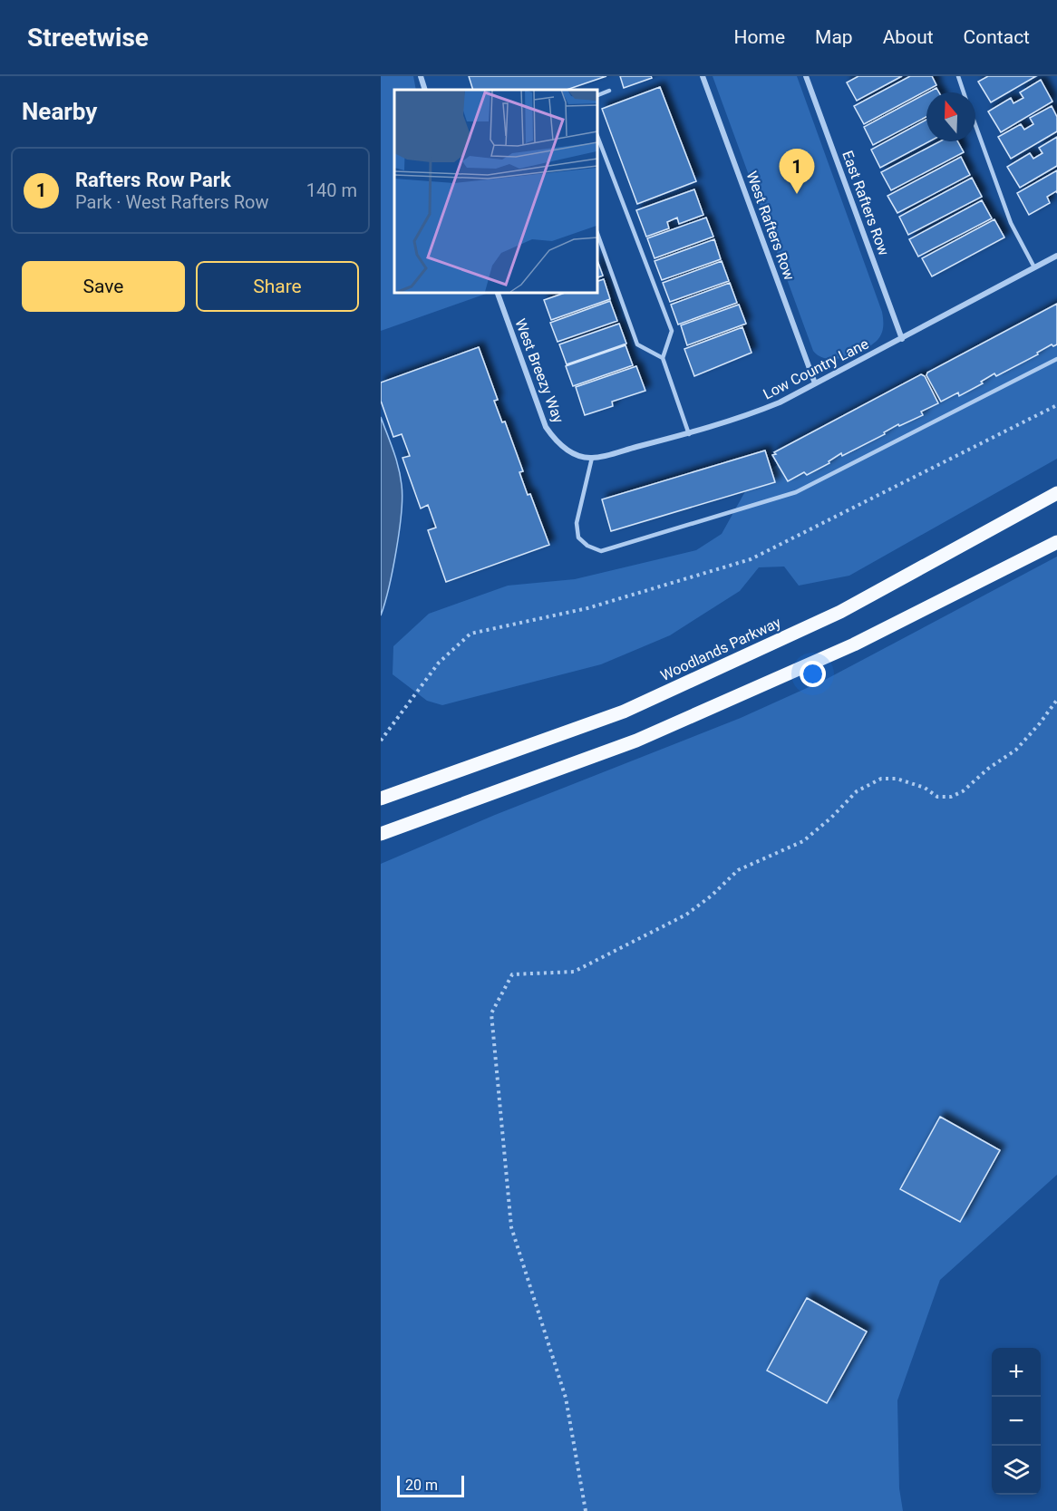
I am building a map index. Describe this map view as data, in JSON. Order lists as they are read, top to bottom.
{
  "streets": {
    "main road": ["Woodlands Parkway"],
    "street": [
      "East Rafters Row",
      "West Rafters Row",
      "Low Country Lane",
      "West Breezy Way"
    ]
  },
  "crossings": [
    ["East Rafters Row", "Low Country Lane"],
    ["West Rafters Row", "Low Country Lane"],
    ["Low Country Lane", "West Breezy Way"]
  ],
  "scale_bar": "20 m",
  "north": "top",
  "page": {
    "header": "Streetwise",
    "nav": [
      "Home",
      "Map",
      "About",
      "Contact"
    ],
    "heading": "Nearby",
    "list": [
      {
        "mark": "1",
        "name": "Rafters Row Park",
        "note": "Park · West Rafters Row",
        "value": "140 m"
      }
    ],
    "pins": "1",
    "buttons": ["Save", "Share"],
    "map_buttons": ["+", "−"],
    "scale": "20 m"
  }
}
